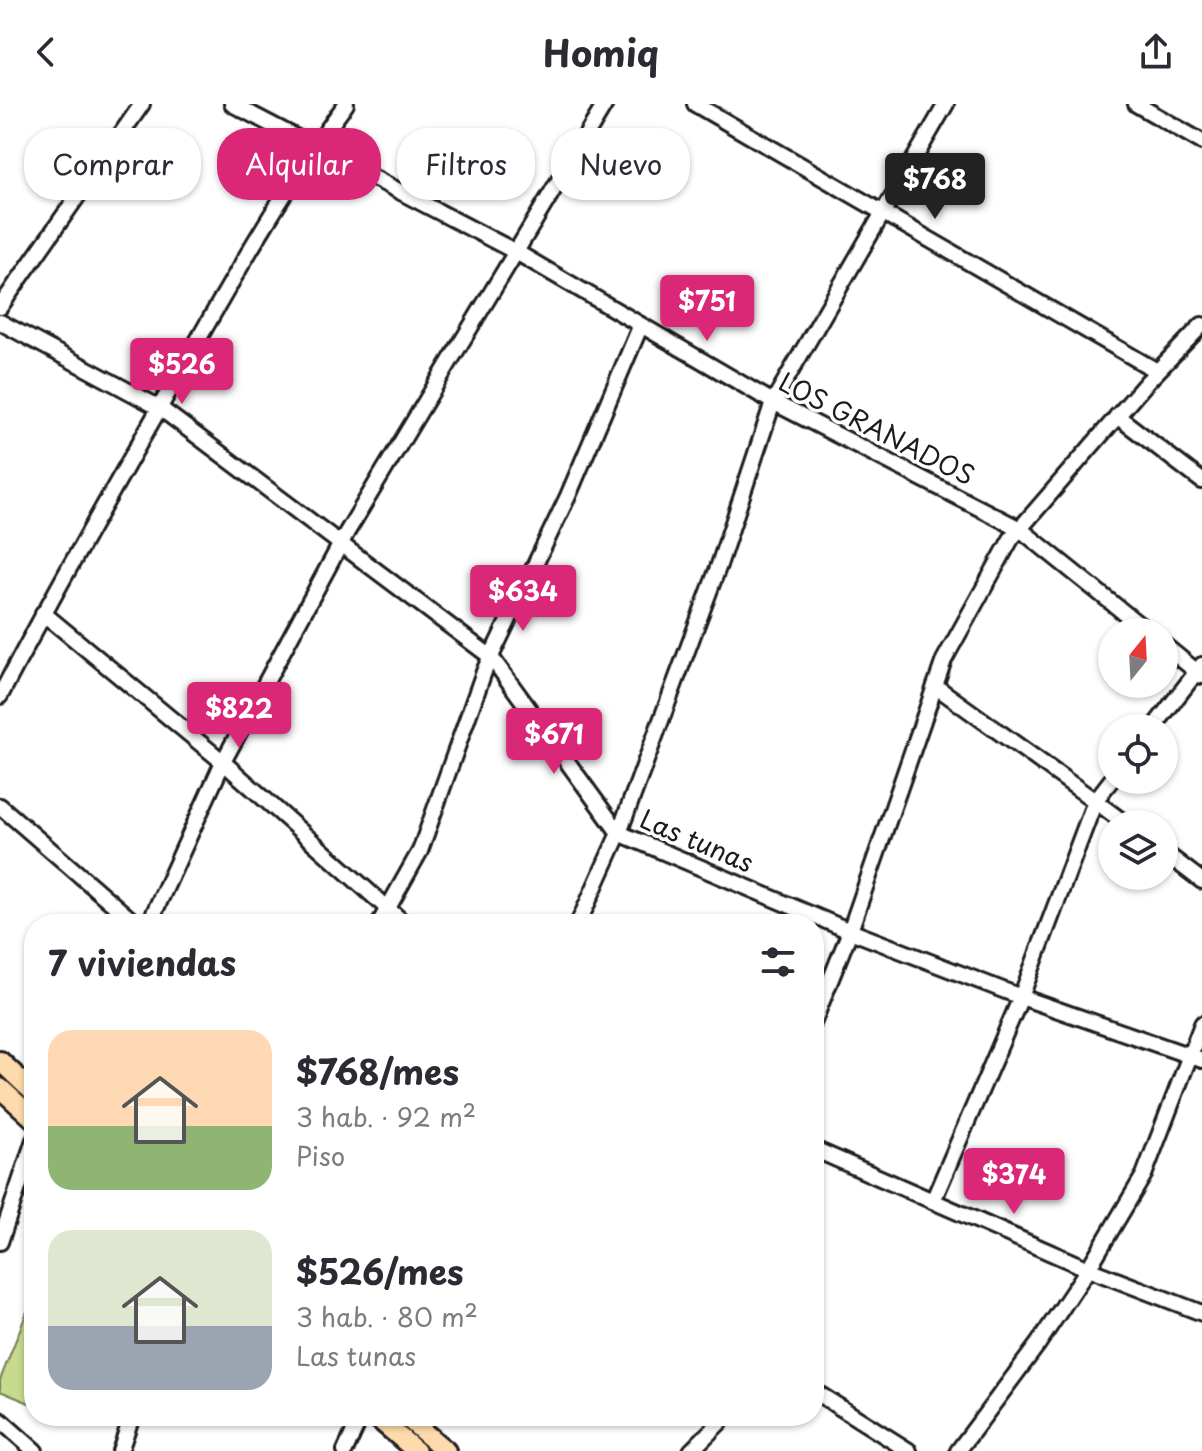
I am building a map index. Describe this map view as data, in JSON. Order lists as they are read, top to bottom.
{
  "streets": {
    "street": ["LOS GRANADOS", "Las tunas"]
  },
  "north": "top",
  "page": {
    "header": "Homiq",
    "chip": [
      "Comprar",
      "Alquilar",
      "Filtros",
      "Nuevo"
    ],
    "price": [
      "$768",
      "$751",
      "$526",
      "$634",
      "$822",
      "$671",
      "$374"
    ],
    "heading": "7 viviendas",
    "list": [
      {
        "name": "$768/mes",
        "note": "3 hab. · 92 m² · Piso"
      },
      {
        "name": "$526/mes",
        "note": "3 hab. · 80 m² · Las tunas"
      }
    ]
  }
}
